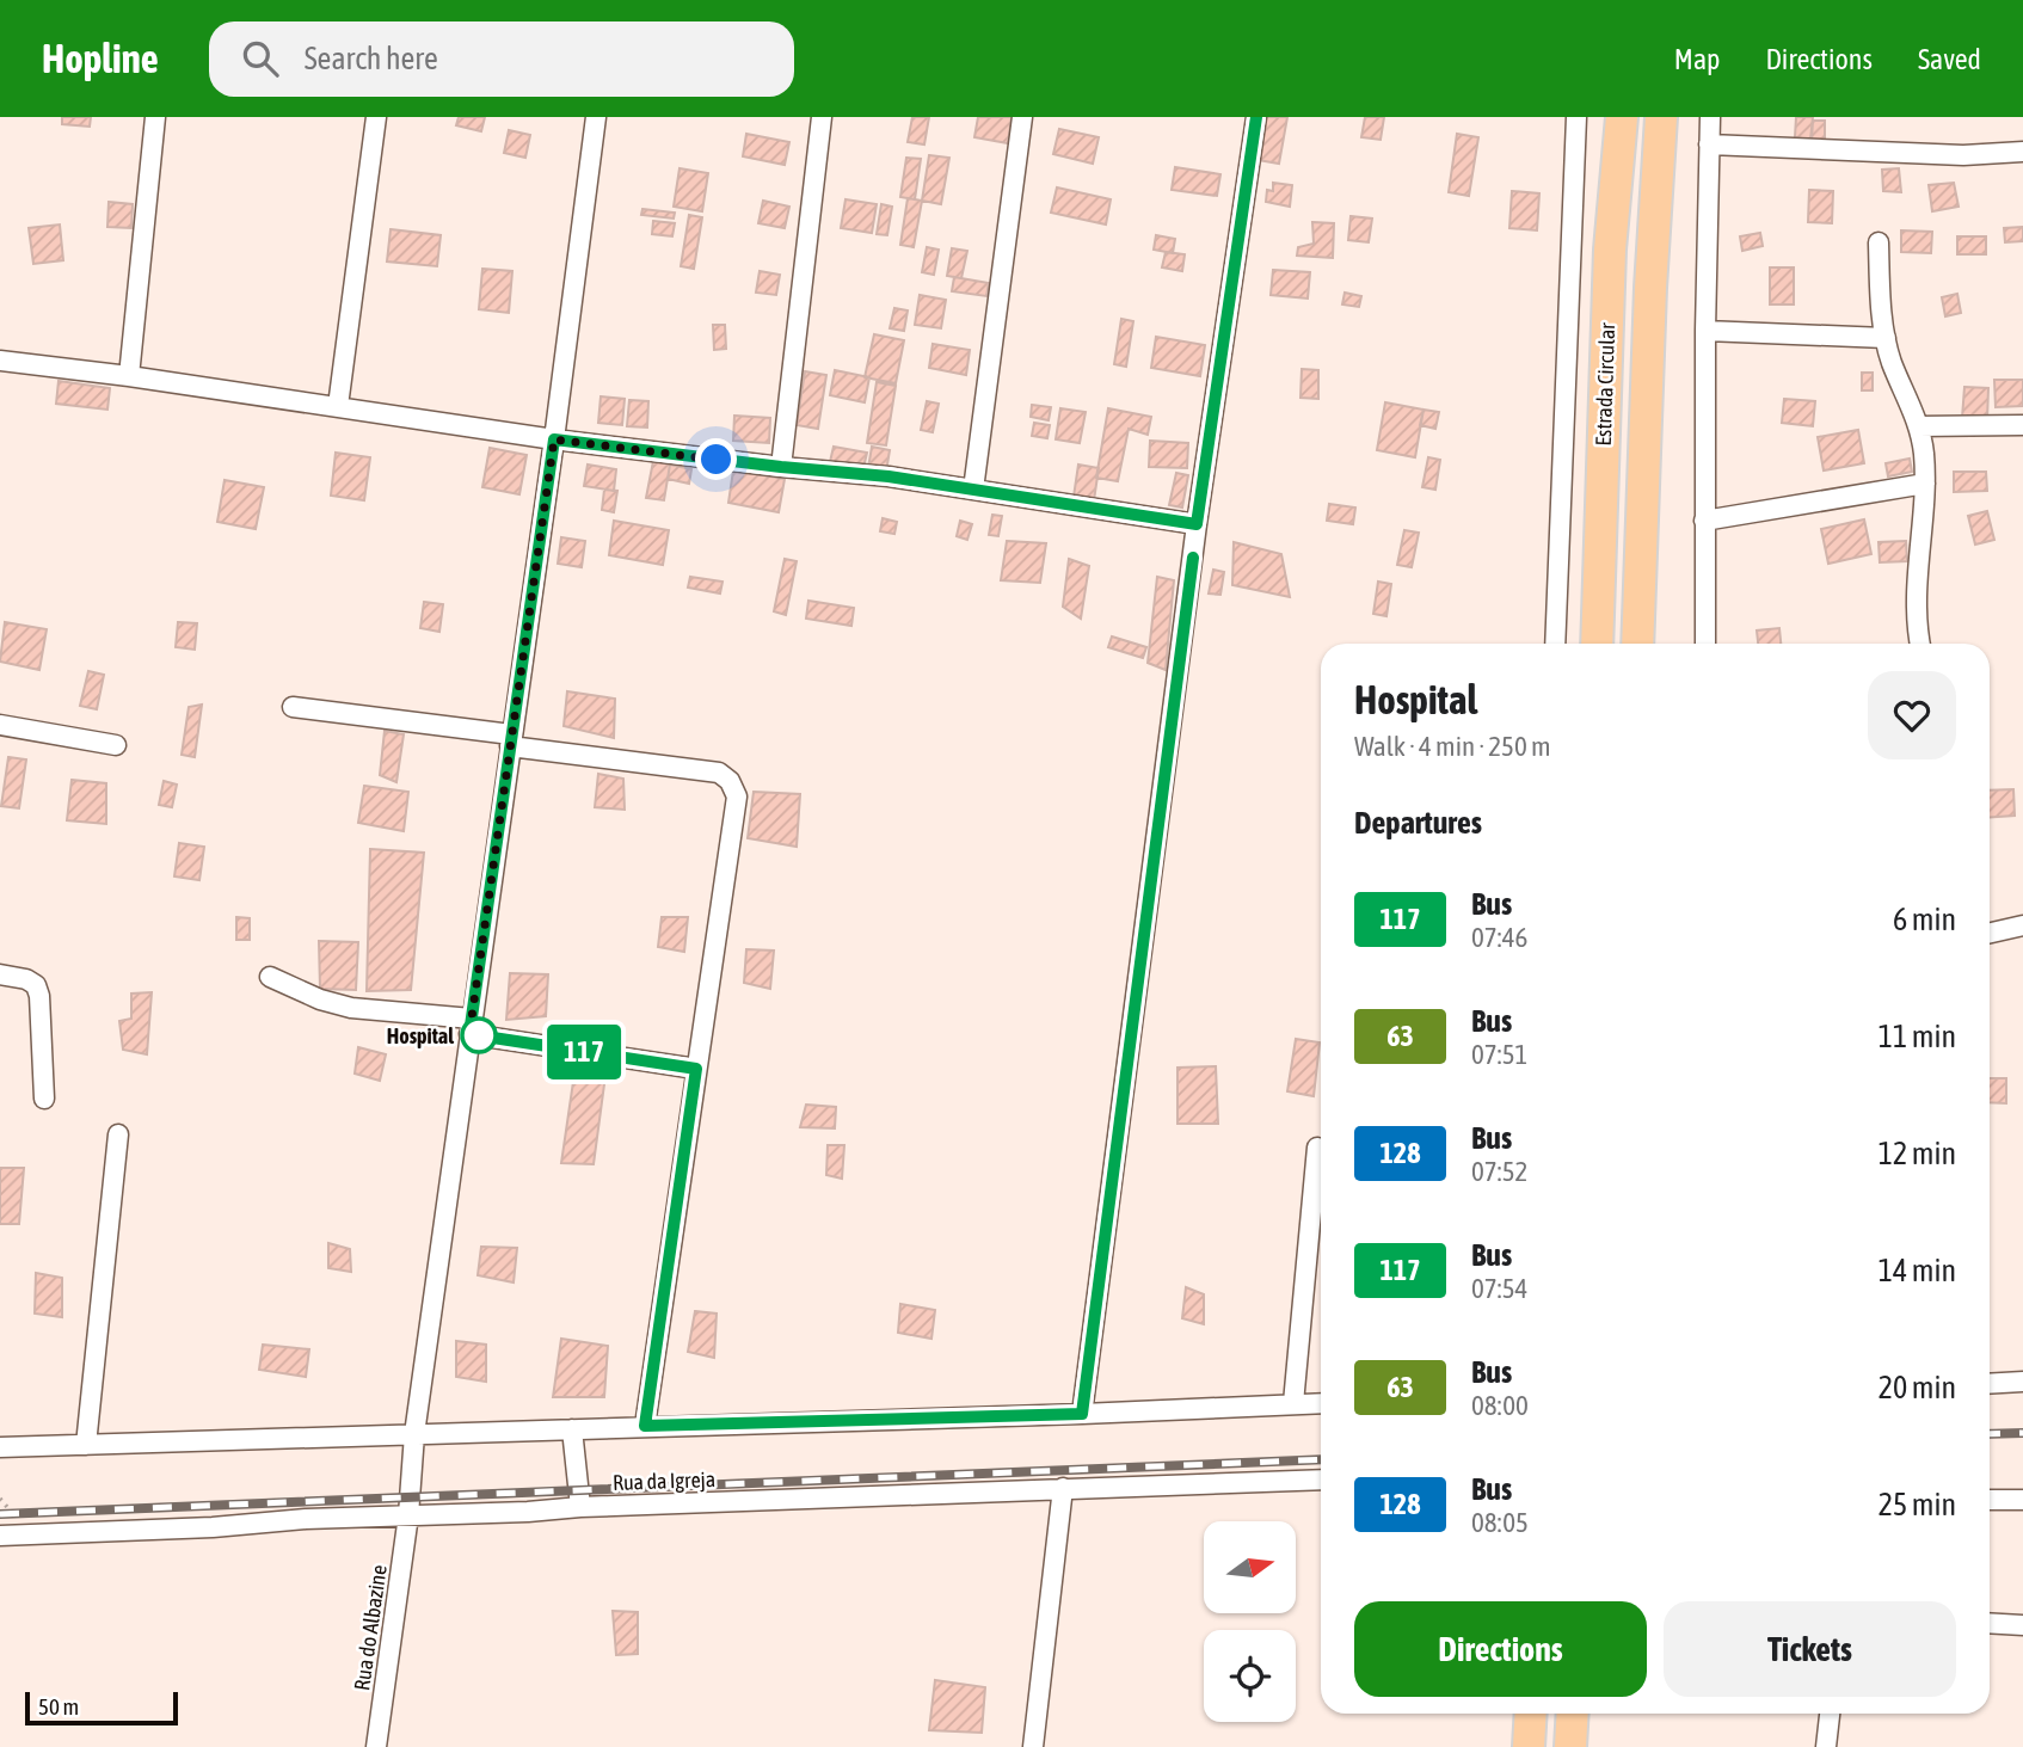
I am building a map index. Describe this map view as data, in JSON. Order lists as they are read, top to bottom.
{
  "streets": {
    "main road": ["Estrada Circular"],
    "street": ["Rua da Igreja", "Rua do Albazine"]
  },
  "crossings": [
    ["Rua da Igreja", "Rua do Albazine"]
  ],
  "places": ["Hospital"],
  "lines": ["bus line 117"],
  "scale_bar": "50 m",
  "north": "right",
  "page": {
    "header": "Hopline",
    "search": "Search here",
    "nav": ["Map", "Directions", "Saved"],
    "on_map": "117",
    "heading": [
      ["Hospital", "Walk · 4 min · 250 m"],
      "Departures"
    ],
    "list": [
      {
        "mark": "117",
        "name": "Bus",
        "note": "07:46",
        "value": "6 min"
      },
      {
        "mark": "63",
        "name": "Bus",
        "note": "07:51",
        "value": "11 min"
      },
      {
        "mark": "128",
        "name": "Bus",
        "note": "07:52",
        "value": "12 min"
      },
      {
        "mark": "117",
        "name": "Bus",
        "note": "07:54",
        "value": "14 min"
      },
      {
        "mark": "63",
        "name": "Bus",
        "note": "08:00",
        "value": "20 min"
      },
      {
        "mark": "128",
        "name": "Bus",
        "note": "08:05",
        "value": "25 min"
      }
    ],
    "buttons": ["Directions", "Tickets"],
    "scale": "50 m"
  }
}
